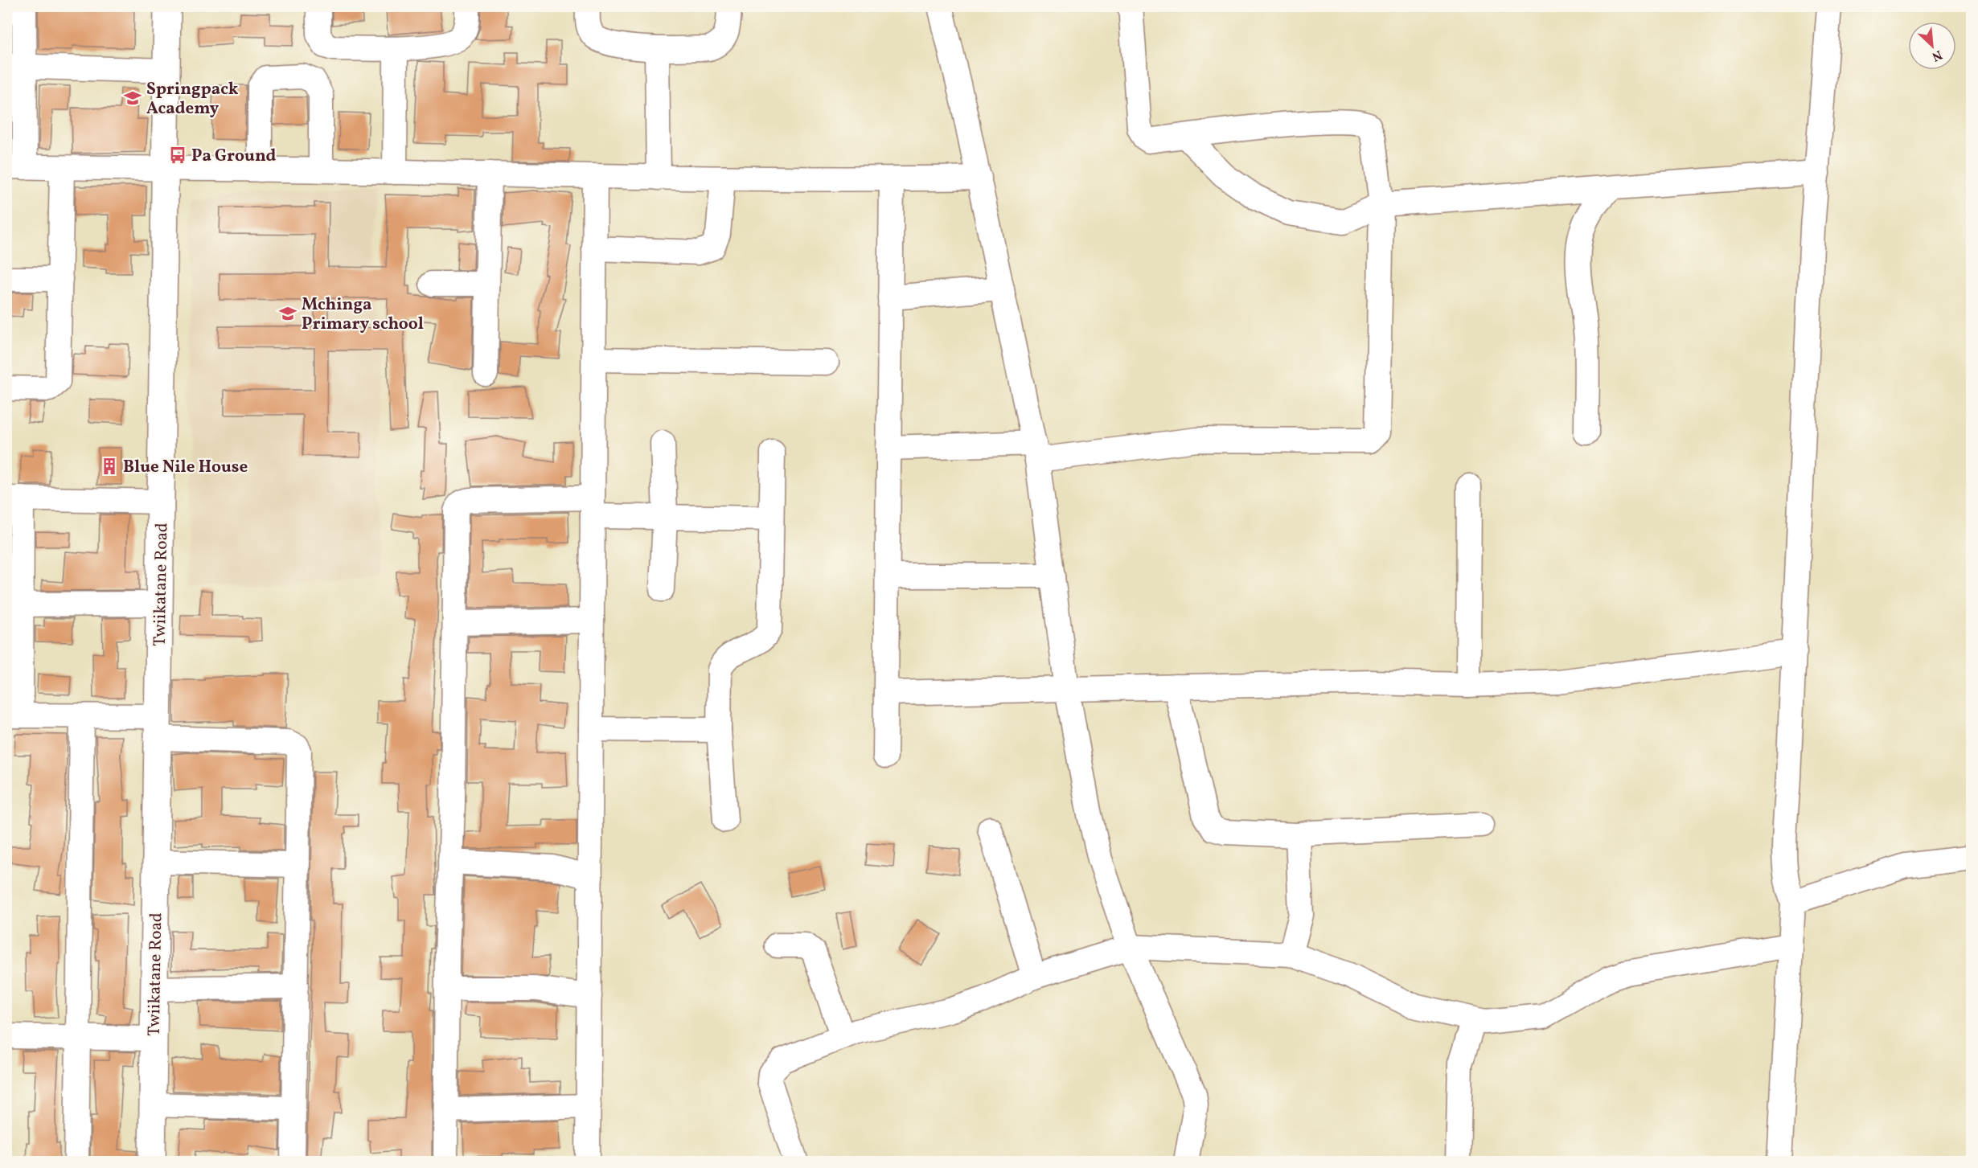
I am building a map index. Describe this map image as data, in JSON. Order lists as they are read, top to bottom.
{
  "streets": {
    "main road": ["Twiikatane Road"]
  },
  "places": {
    "school or university": ["Springpack Academy", "Mchinga Primary school"],
    "bus stop": ["Pa Ground"],
    "building": ["Blue Nile House"]
  },
  "north": "bottom right"
}
